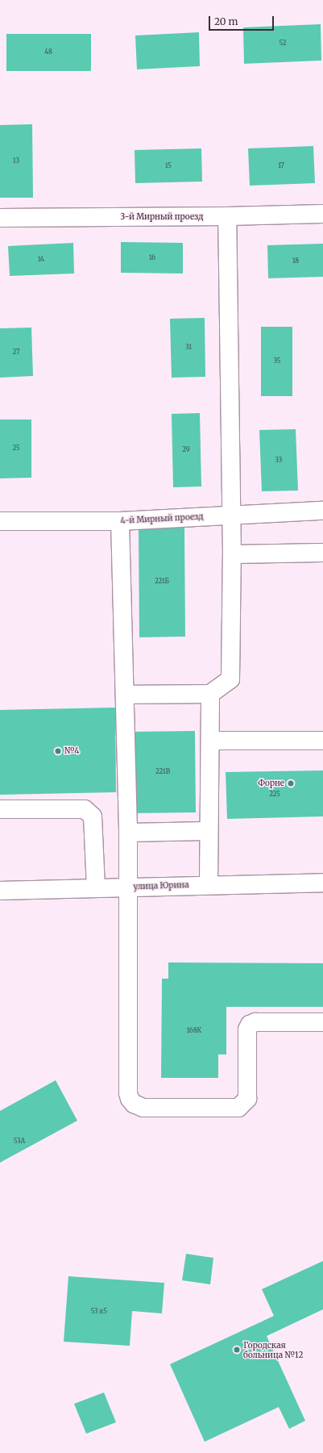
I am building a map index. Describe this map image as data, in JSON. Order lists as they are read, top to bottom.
{
  "streets": {
    "street": ["3-й Мирный проезд", "4-й Мирный проезд", "улица Юрина"]
  },
  "places": ["№4", "Форне", "Городская больница №12"],
  "house_numbers": [
    "52",
    "48",
    "13",
    "15",
    "17",
    "16",
    "14",
    "18",
    "31",
    "27",
    "35",
    "25",
    "29",
    "33",
    "221Б",
    "221В",
    "225",
    "168К",
    "53А",
    "53 к5"
  ],
  "scale_bar": "20 m"
}
